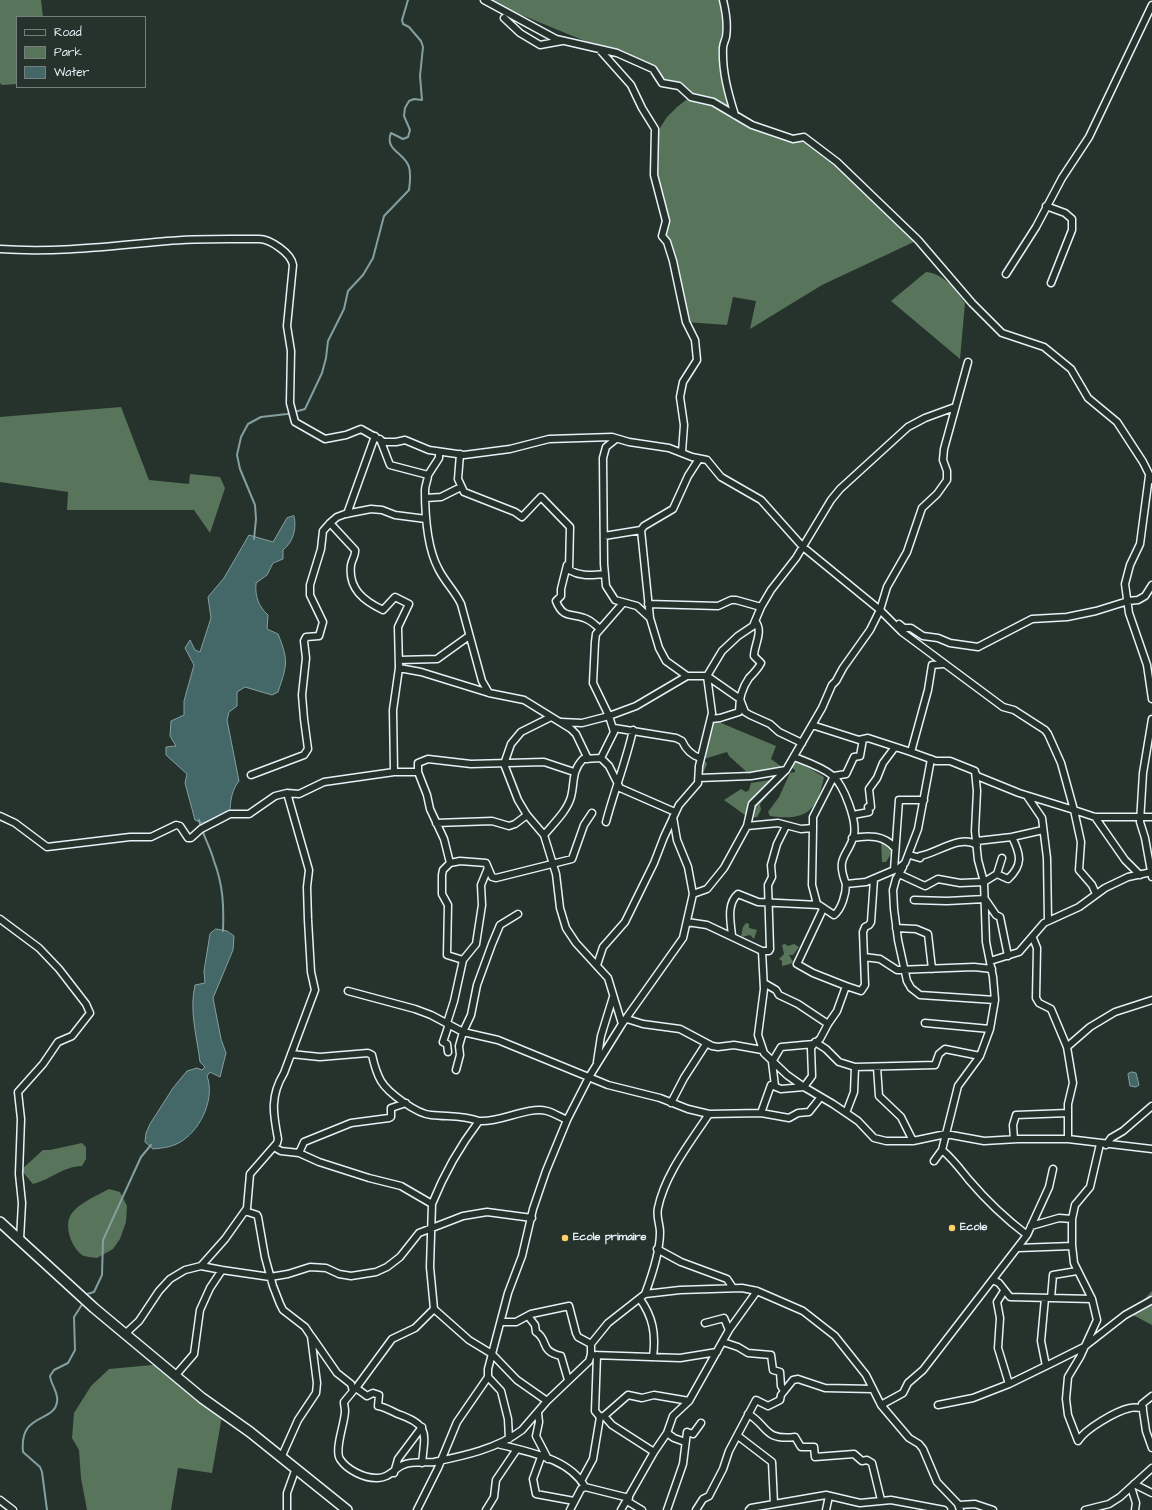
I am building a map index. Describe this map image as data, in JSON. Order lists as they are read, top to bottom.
{
  "places": ["Ecole", "Ecole primaire"],
  "legend": ["Road", "Park", "Water"]
}
